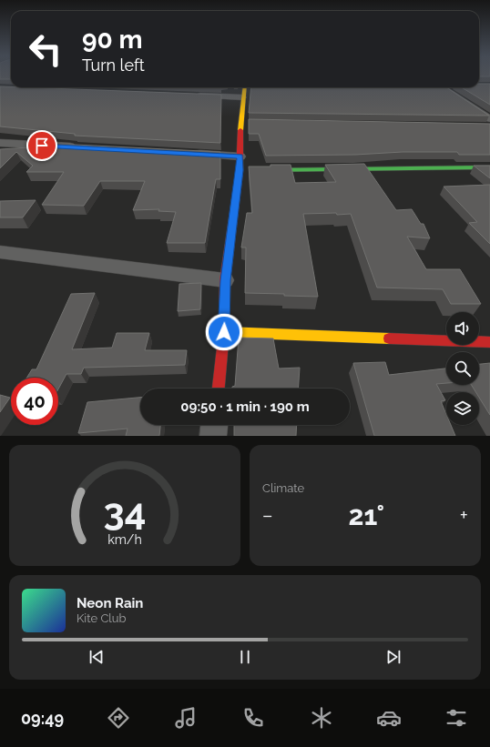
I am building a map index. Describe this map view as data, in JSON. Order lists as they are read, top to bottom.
{
  "page": {
    "turn": ["90 m", "Turn left"],
    "limit": "40",
    "trip": "09:50 · 1 min · 190 m",
    "tile": "Climate",
    "heat": ["−", "21°", "+"],
    "song": ["Neon Rain", "Kite Club"],
    "tabs": "09:49",
    "gauge": ["34", "km/h"]
  }
}
